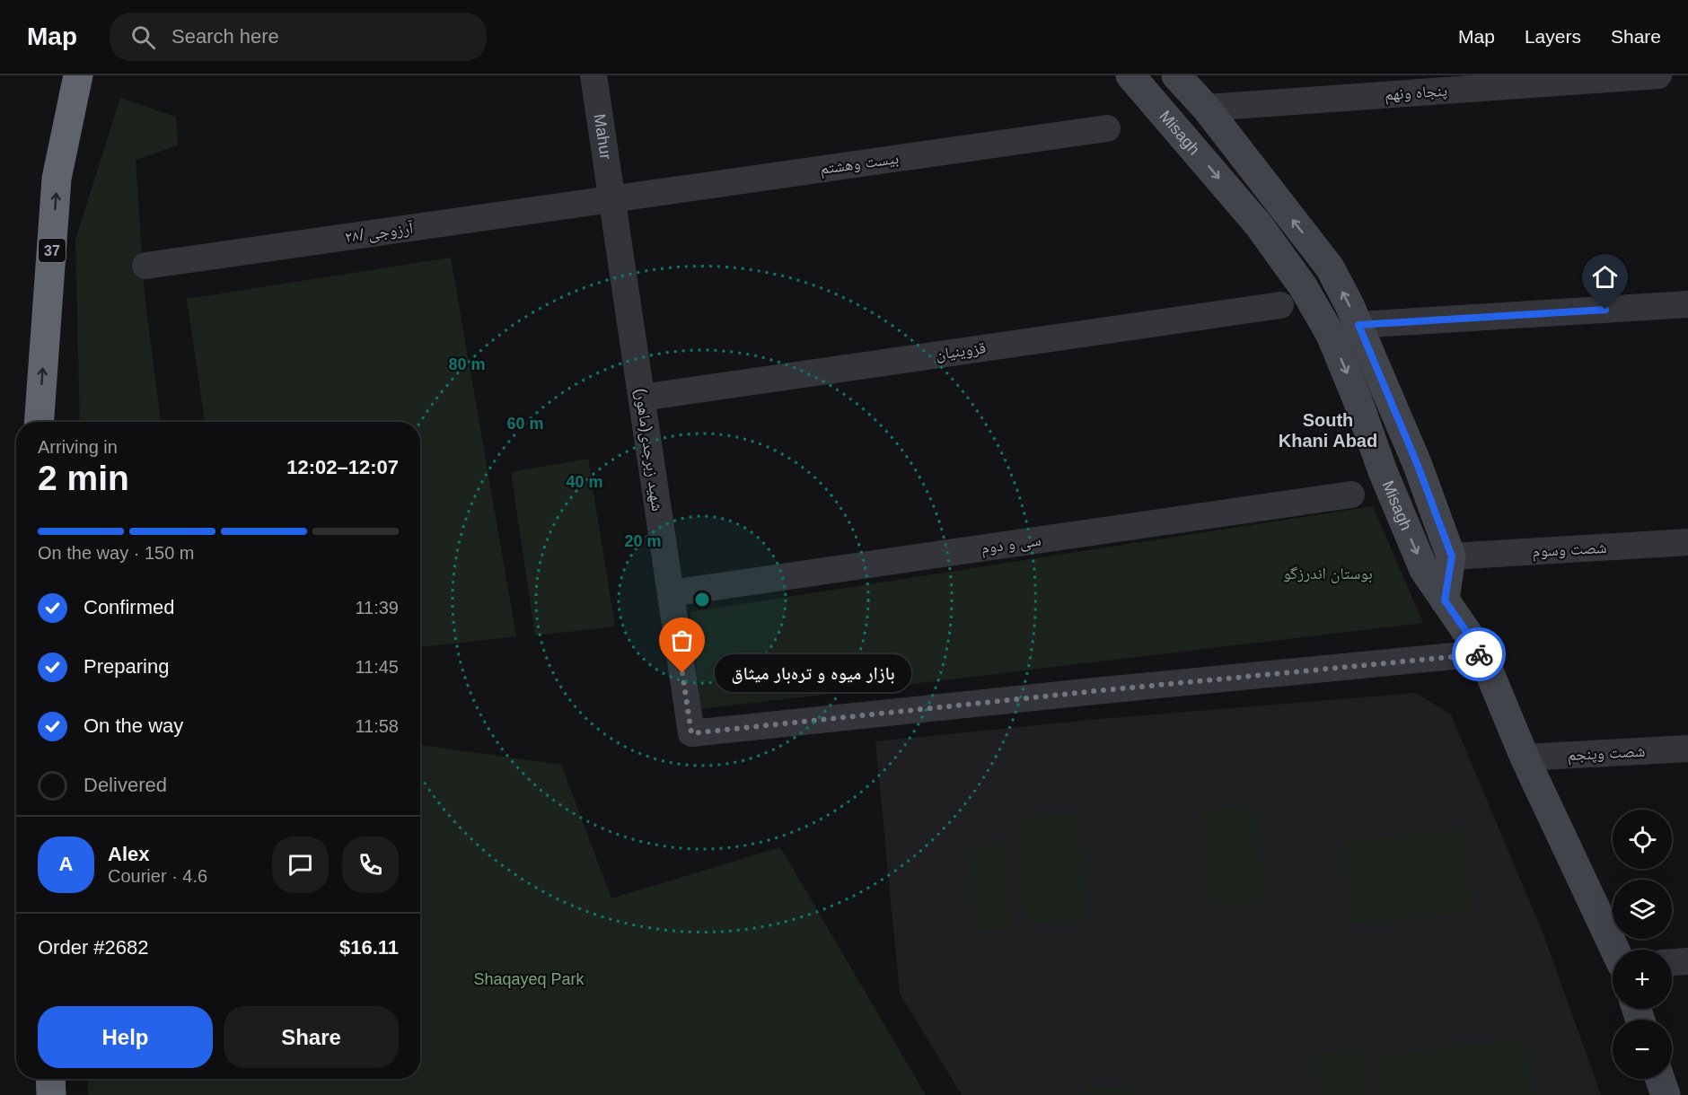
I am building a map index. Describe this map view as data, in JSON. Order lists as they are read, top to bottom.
{
  "streets": {
    "highway": ["37"],
    "street": [
      "پنجاه ونهم",
      "Misagh",
      "Mahur",
      "بیست وهشتم",
      "آرزوجی /۲۸",
      "قزوینیان",
      "شهید زبرجدی(ماهور)",
      "سی و دوم",
      "شصت وسوم",
      "شصت وپنجم"
    ]
  },
  "crossings": [
    ["پنجاه ونهم", "Misagh"],
    ["Misagh", "شهید زبرجدی(ماهور)"],
    ["Misagh", "شصت وسوم"],
    ["Misagh", "شصت وپنجم"],
    ["Mahur", "بیست وهشتم"],
    ["Mahur", "آرزوجی /۲۸"],
    ["Mahur", "شهید زبرجدی(ماهور)"],
    ["بیست وهشتم", "آرزوجی /۲۸"],
    ["بیست وهشتم", "شهید زبرجدی(ماهور)"],
    ["آرزوجی /۲۸", "شهید زبرجدی(ماهور)"],
    ["قزوینیان", "شهید زبرجدی(ماهور)"],
    ["شهید زبرجدی(ماهور)", "سی و دوم"]
  ],
  "districts": ["South Khani Abad"],
  "parks": ["بوستان اندرزگو", "Shaqayeq Park"],
  "places": ["بازار میوه و تره‌بار میثاق"],
  "page": {
    "header": "Map",
    "search": "Search here",
    "nav": ["Map", "Layers", "Share"],
    "heading": ["2 min", "Arriving in", "12:02–12:07"],
    "panel": [
      "Alex",
      "Courier · 4.6",
      "Order #2682",
      "$16.11"
    ],
    "bar": "On the way · 150 m",
    "list": [
      ["Confirmed", "11:39"],
      ["Preparing", "11:45"],
      ["On the way", "11:58"],
      "Delivered"
    ],
    "bubble": "بازار میوه و تره‌بار میثاق",
    "map_buttons": ["+", "−"],
    "round": "A",
    "buttons": ["Help", "Share"]
  },
  "rings": [
    "80 m",
    "60 m",
    "40 m",
    "20 m"
  ]
}
